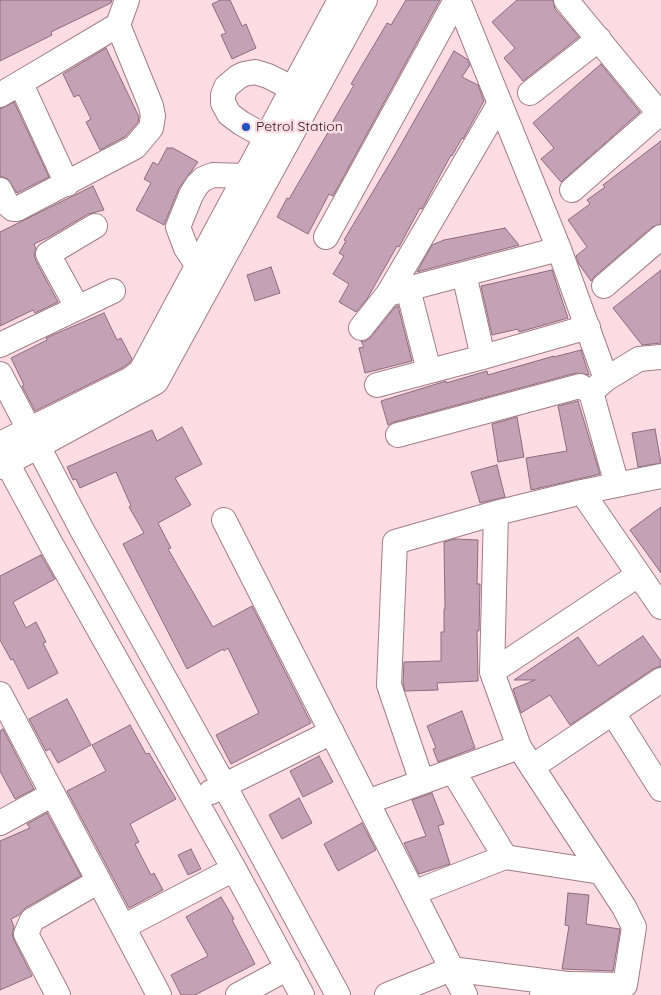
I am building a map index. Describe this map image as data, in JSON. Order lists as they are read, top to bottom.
{
  "places": ["Petrol Station"]
}
